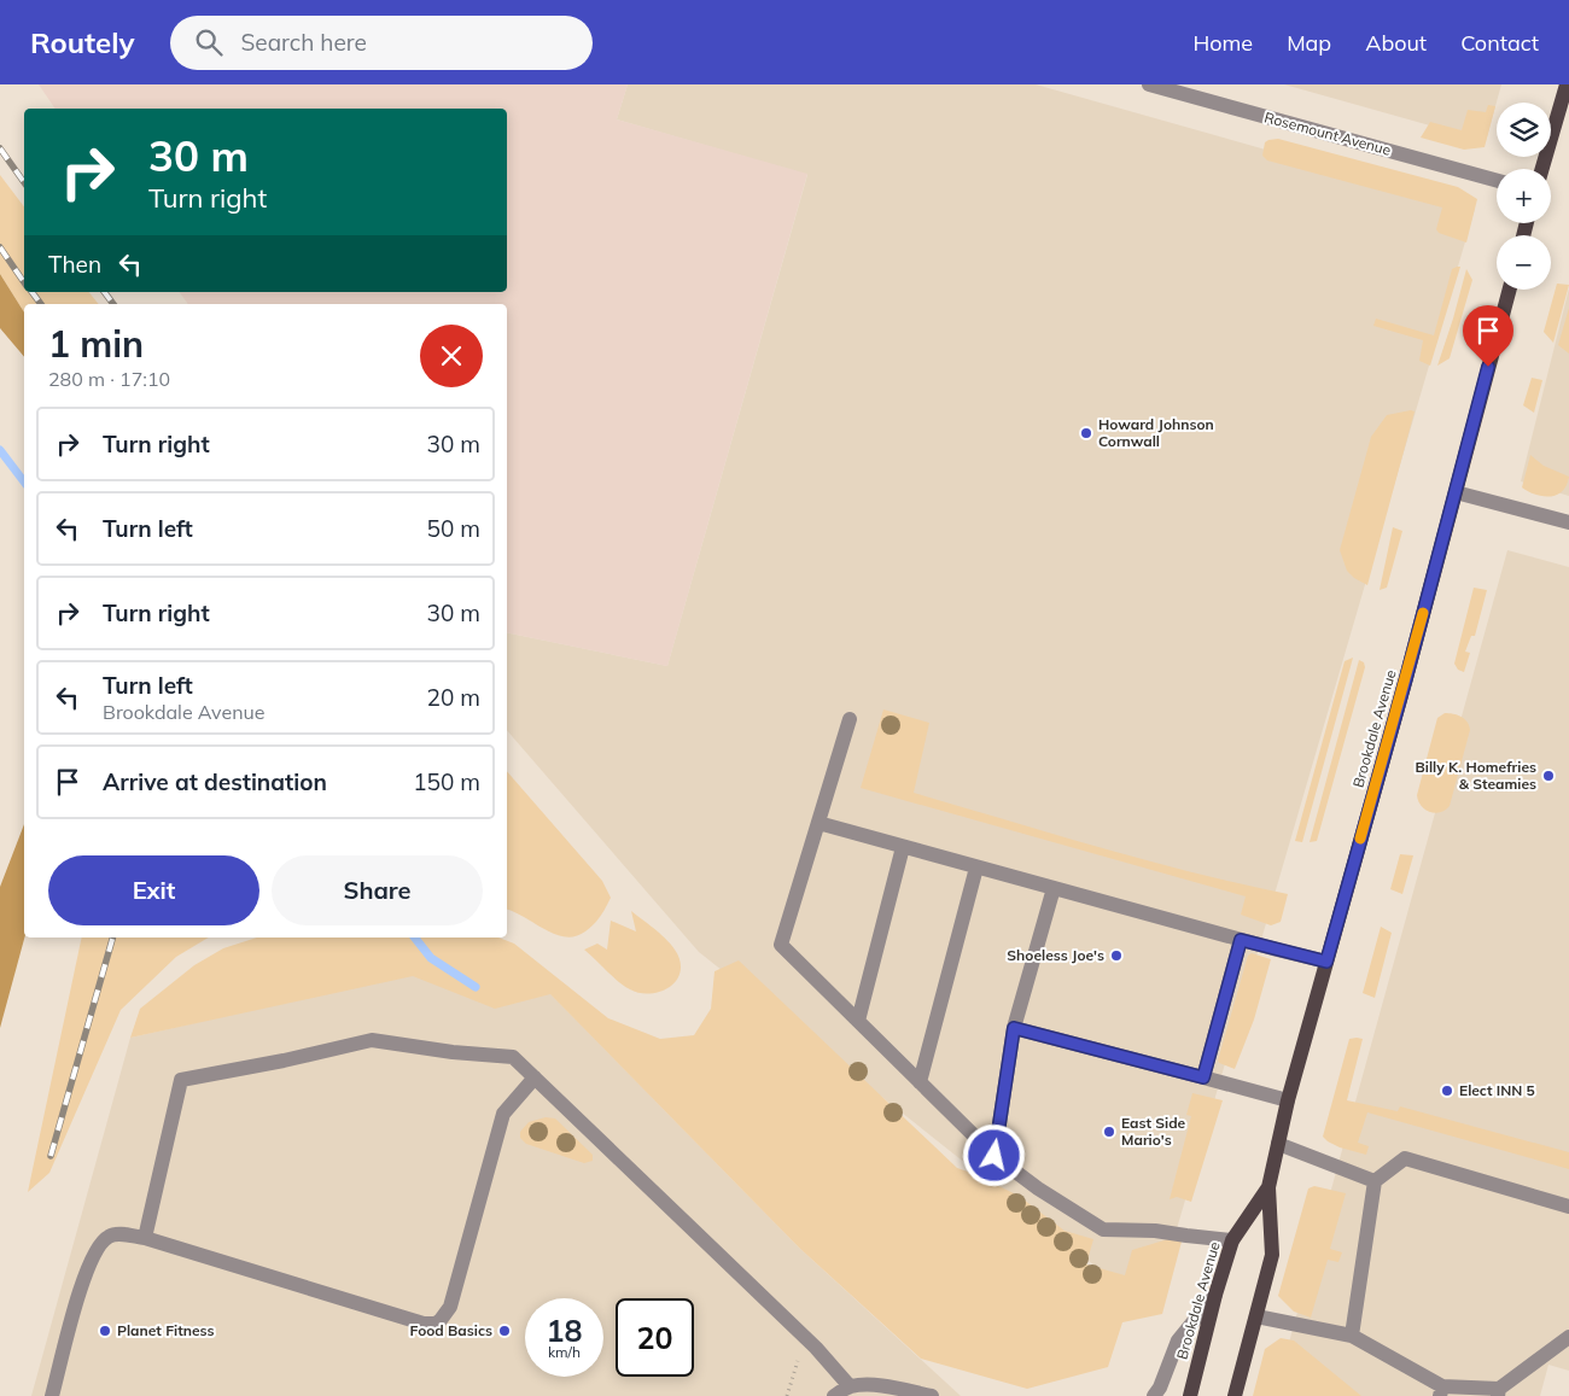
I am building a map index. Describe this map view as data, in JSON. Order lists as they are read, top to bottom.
{
  "streets": {
    "main road": ["Brookdale Avenue"],
    "street": ["Rosemount Avenue"]
  },
  "places": [
    "Howard Johnson Cornwall",
    "Billy K. Homefries & Steamies",
    "Shoeless Joe's",
    "Elect INN 5",
    "East Side Mario's",
    "Planet Fitness",
    "Food Basics"
  ],
  "page": {
    "header": "Routely",
    "search": "Search here",
    "nav": [
      "Home",
      "Map",
      "About",
      "Contact"
    ],
    "map_buttons": ["+", "−"],
    "turn": ["30 m", "Turn right"],
    "then": "Then",
    "heading": ["1 min", "280 m · 17:10"],
    "list": [
      {
        "name": "Turn right",
        "value": "30 m"
      },
      {
        "name": "Turn left",
        "value": "50 m"
      },
      {
        "name": "Turn right",
        "value": "30 m"
      },
      {
        "name": "Turn left",
        "note": "Brookdale Avenue",
        "value": "20 m"
      },
      {
        "name": "Arrive at destination",
        "value": "150 m"
      }
    ],
    "buttons": ["Exit", "Share"],
    "speed": "18 km/h",
    "limit": "20"
  }
}
